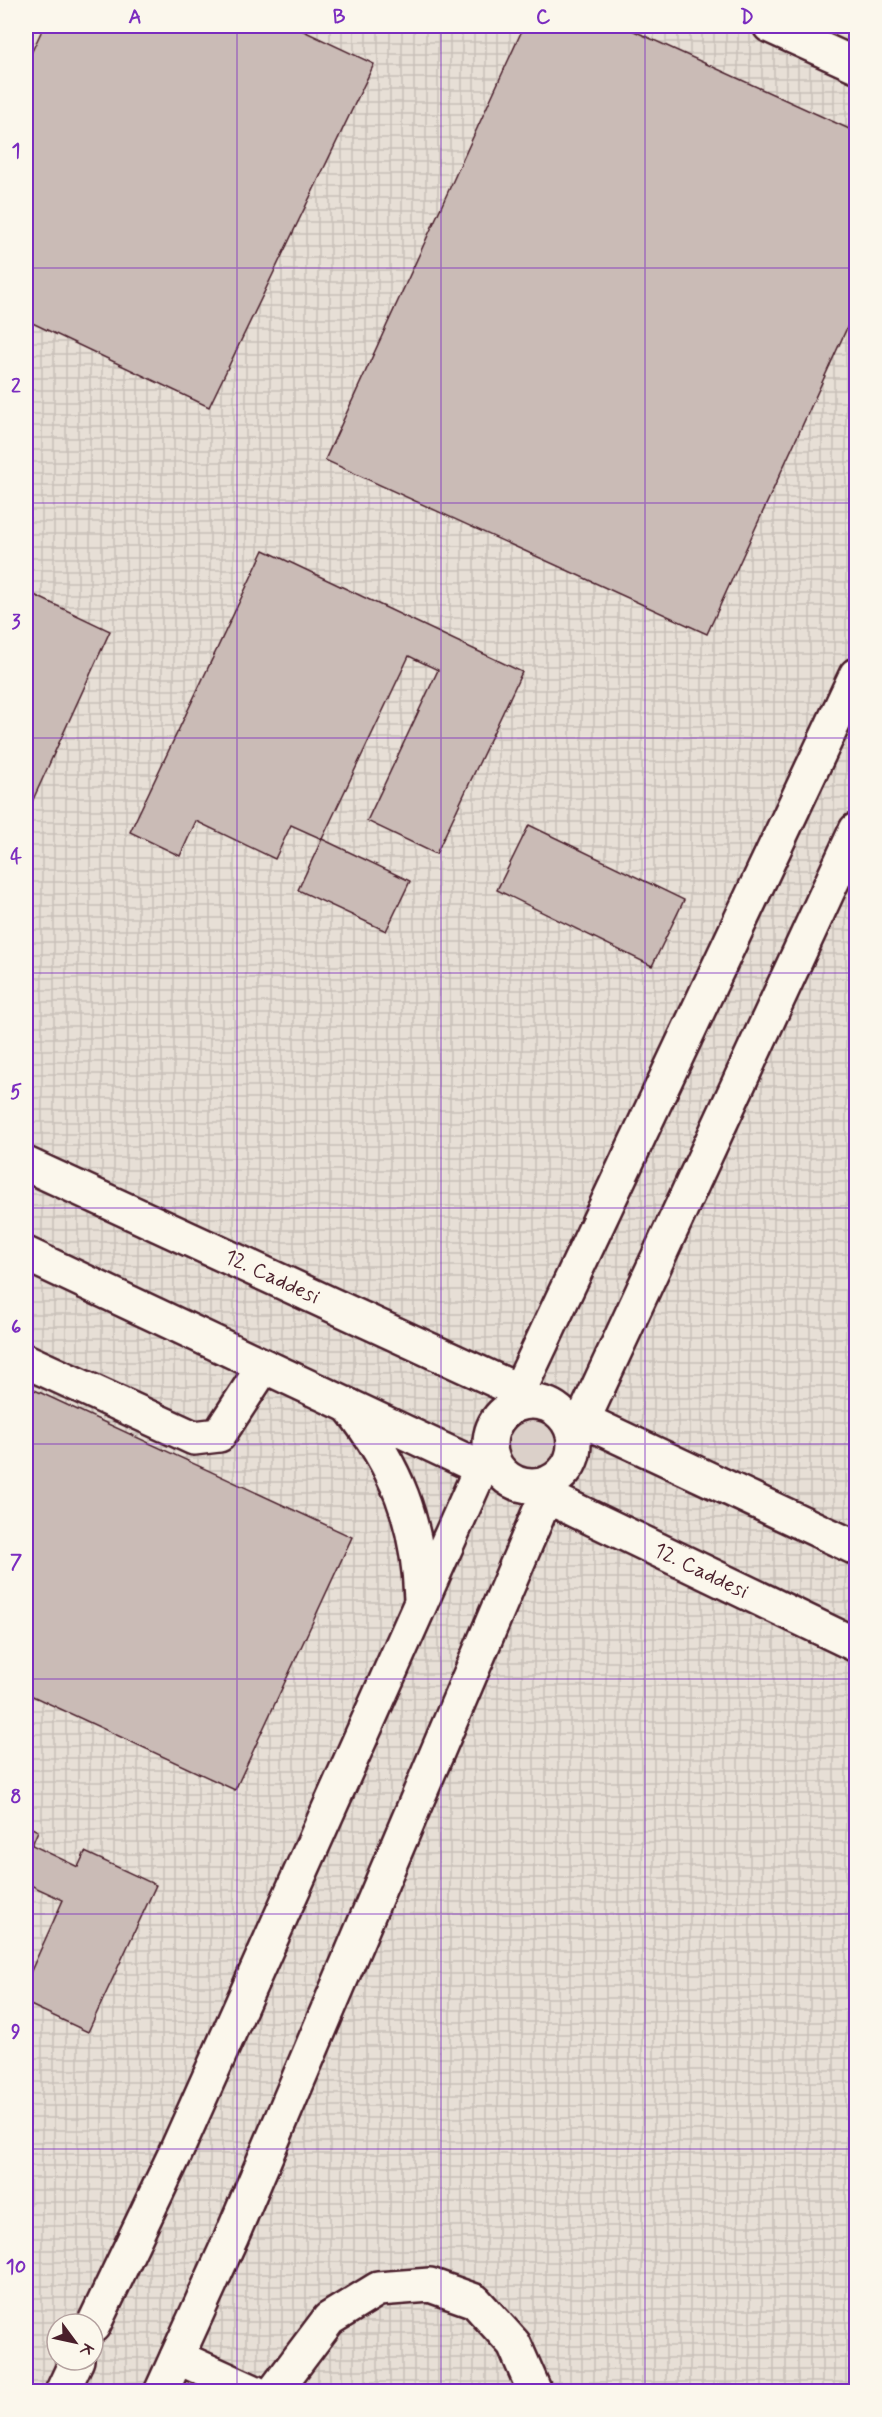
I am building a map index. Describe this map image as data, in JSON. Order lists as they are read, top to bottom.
{
  "streets": {
    "main road": ["12. Caddesi"]
  },
  "north": "bottom right",
  "grid": {
    "columns": [
      "A",
      "B",
      "C",
      "D"
    ],
    "rows": [
      "1",
      "2",
      "3",
      "4",
      "5",
      "6",
      "7",
      "8",
      "9",
      "10"
    ]
  }
}
